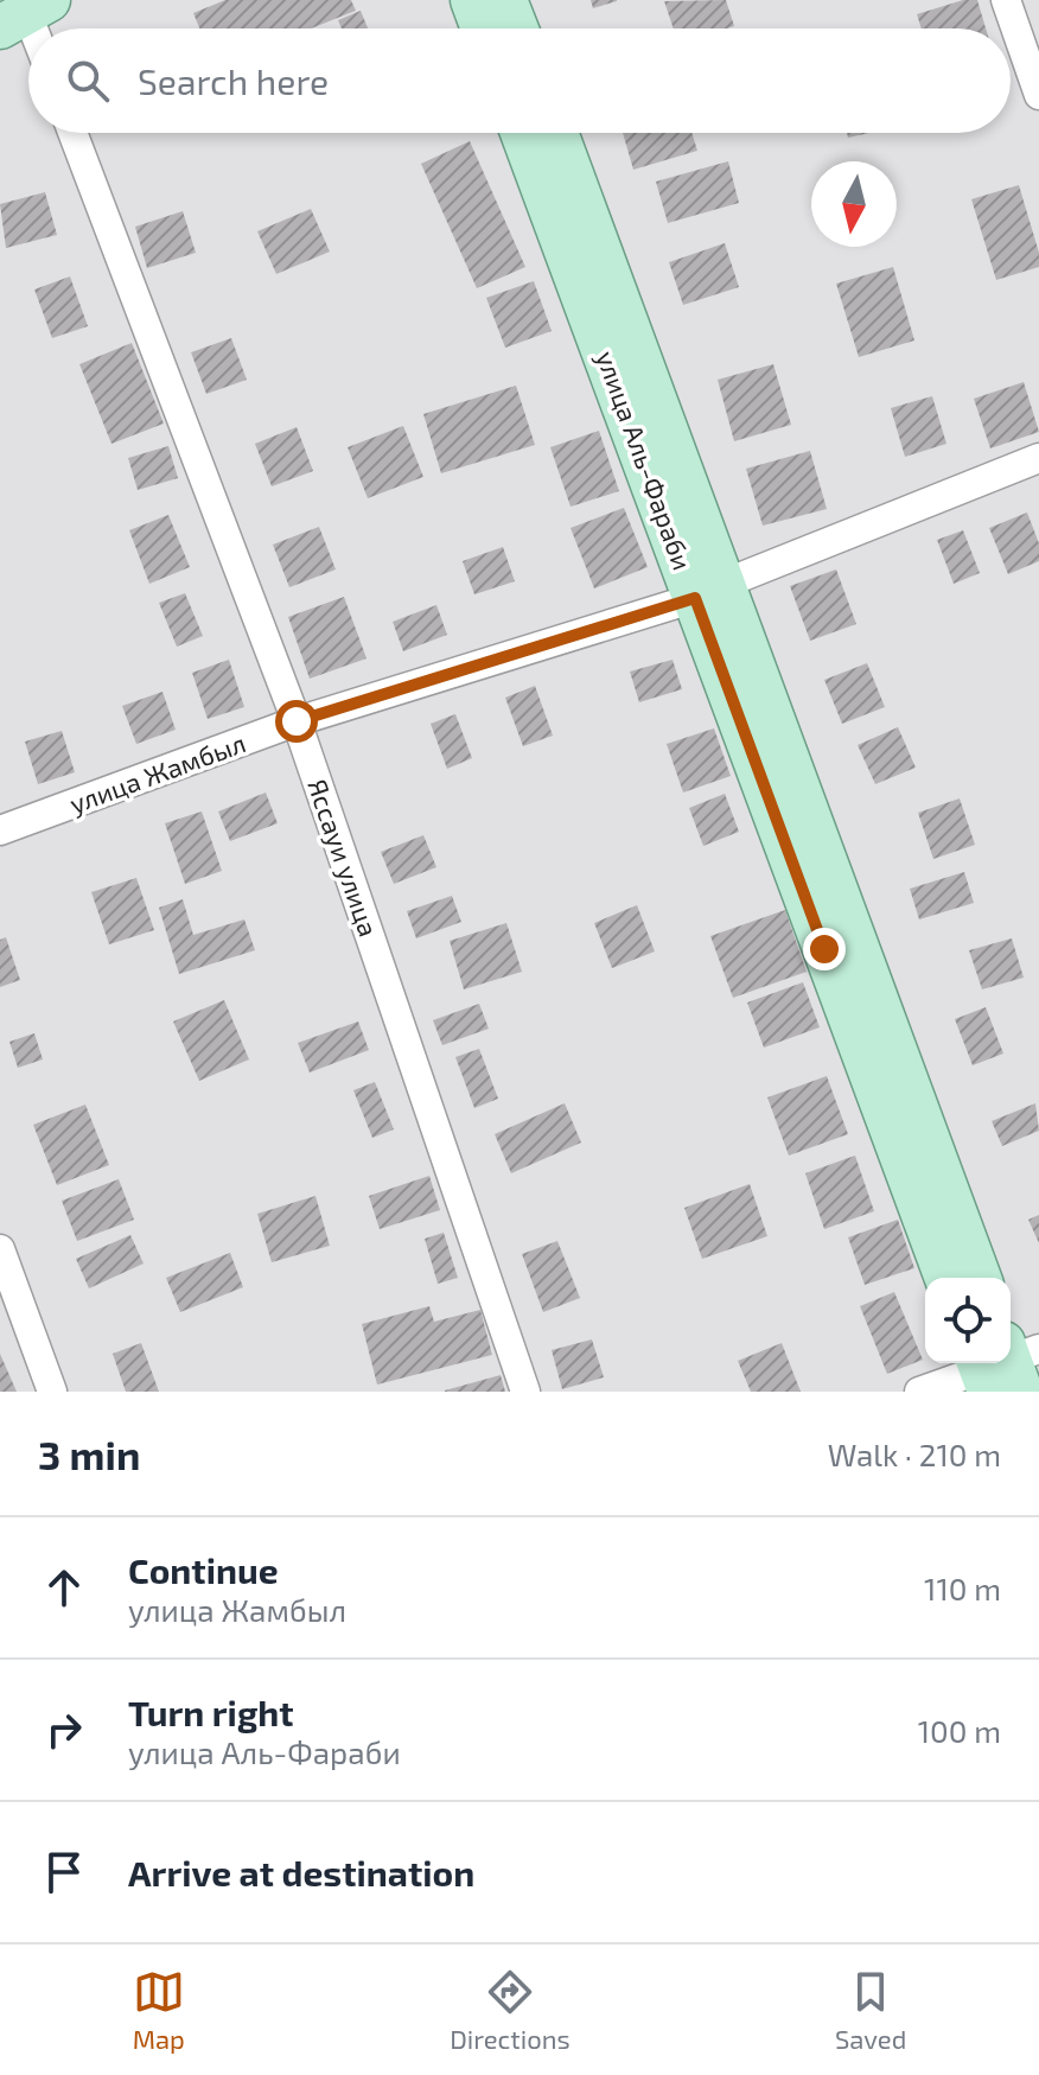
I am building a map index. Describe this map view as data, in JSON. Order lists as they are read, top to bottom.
{
  "streets": {
    "main road": ["улица Аль-Фараби"],
    "street": ["улица Жамбыл", "Яссауи улица"]
  },
  "crossings": [
    ["улица Аль-Фараби", "улица Жамбыл"],
    ["улица Жамбыл", "Яссауи улица"]
  ],
  "north": "bottom",
  "page": {
    "search": "Search here",
    "heading": ["3 min", "Walk · 210 m"],
    "list": [
      ["Continue", "улица Жамбыл", "110 m"],
      ["Turn right", "улица Аль-Фараби", "100 m"],
      "Arrive at destination"
    ],
    "nav": ["Map", "Directions", "Saved"]
  }
}
